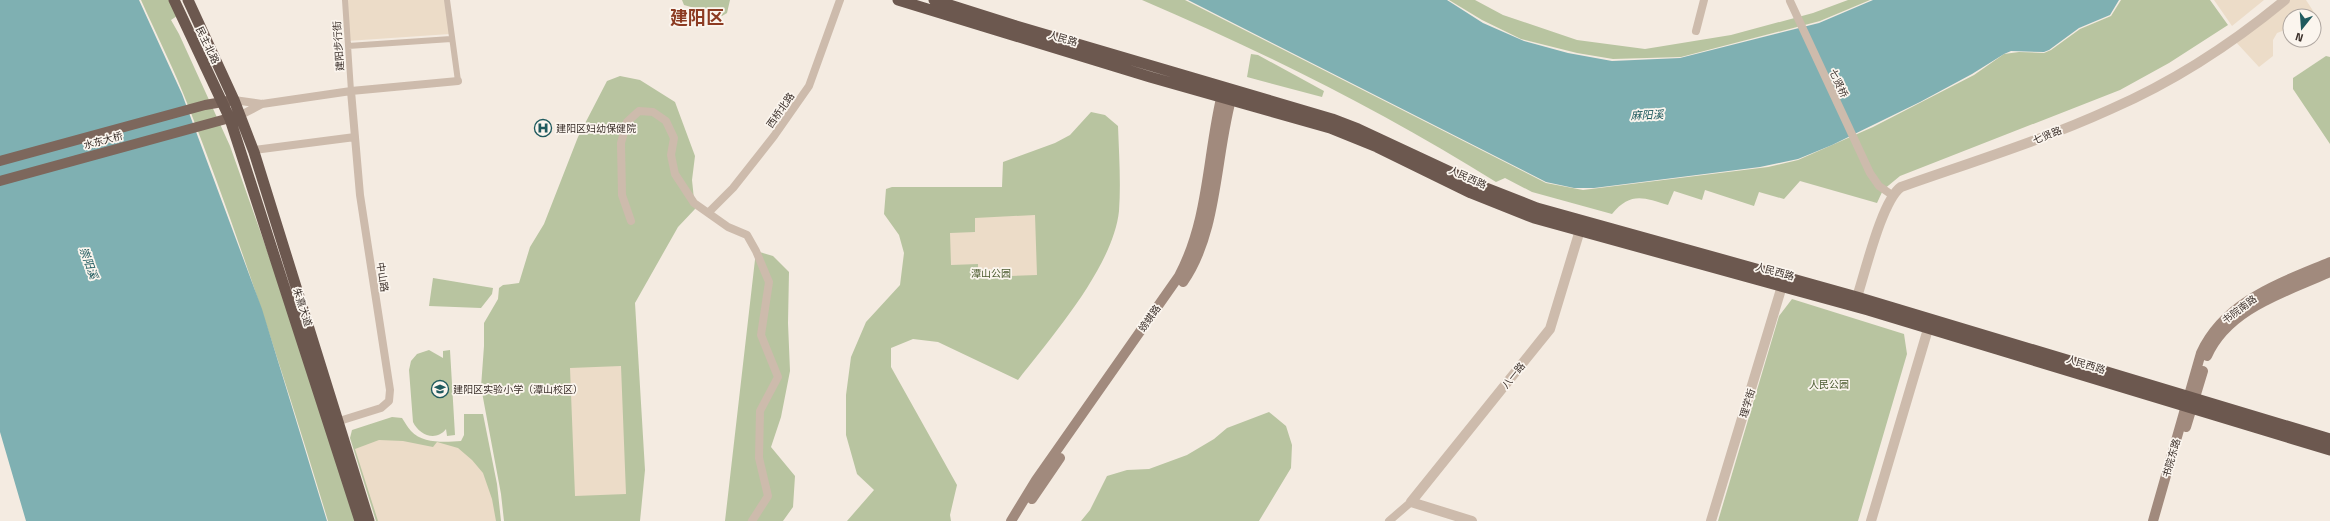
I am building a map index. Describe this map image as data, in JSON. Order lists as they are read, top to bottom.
{
  "streets": {
    "highway": [
      "人民路",
      "民主北路",
      "人民西路",
      "朱熹大道"
    ],
    "main road": [
      "水东大桥",
      "书院南路",
      "螃蜞路",
      "书院东路"
    ],
    "street": [
      "建阳步行街",
      "七贤桥",
      "西桥北路",
      "七贤路",
      "中山路",
      "八一路",
      "理学街"
    ]
  },
  "crossings": [
    ["人民路", "人民西路"],
    ["人民路", "螃蜞路"],
    ["民主北路", "水东大桥"],
    ["民主北路", "朱熹大道"],
    ["建阳步行街", "中山路"],
    ["七贤桥", "七贤路"],
    ["水东大桥", "朱熹大道"],
    ["人民西路", "书院南路"],
    ["人民西路", "螃蜞路"],
    ["人民西路", "八一路"],
    ["人民西路", "理学街"],
    ["人民西路", "书院东路"],
    ["中山路", "朱熹大道"],
    ["书院南路", "书院东路"]
  ],
  "districts": ["建阳区"],
  "water": ["麻阳溪", "崇阳溪"],
  "parks": ["潭山公园", "人民公园"],
  "places": {
    "hospital": ["建阳区妇幼保健院"],
    "school or university": ["建阳区实验小学（潭山校区）"]
  },
  "north": "bottom"
}
